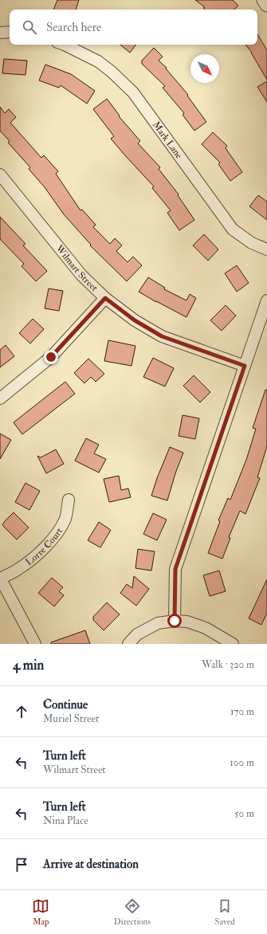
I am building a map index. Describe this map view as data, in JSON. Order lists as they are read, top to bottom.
{
  "streets": {
    "street": ["Mark Lane", "Wilmart Street", "Lorre Court"]
  },
  "north": "bottom right",
  "page": {
    "search": "Search here",
    "heading": ["4 min", "Walk · 320 m"],
    "list": [
      ["Continue", "Muriel Street", "170 m"],
      ["Turn left", "Wilmart Street", "100 m"],
      ["Turn left", "Nina Place", "50 m"],
      "Arrive at destination"
    ],
    "nav": ["Map", "Directions", "Saved"]
  }
}
